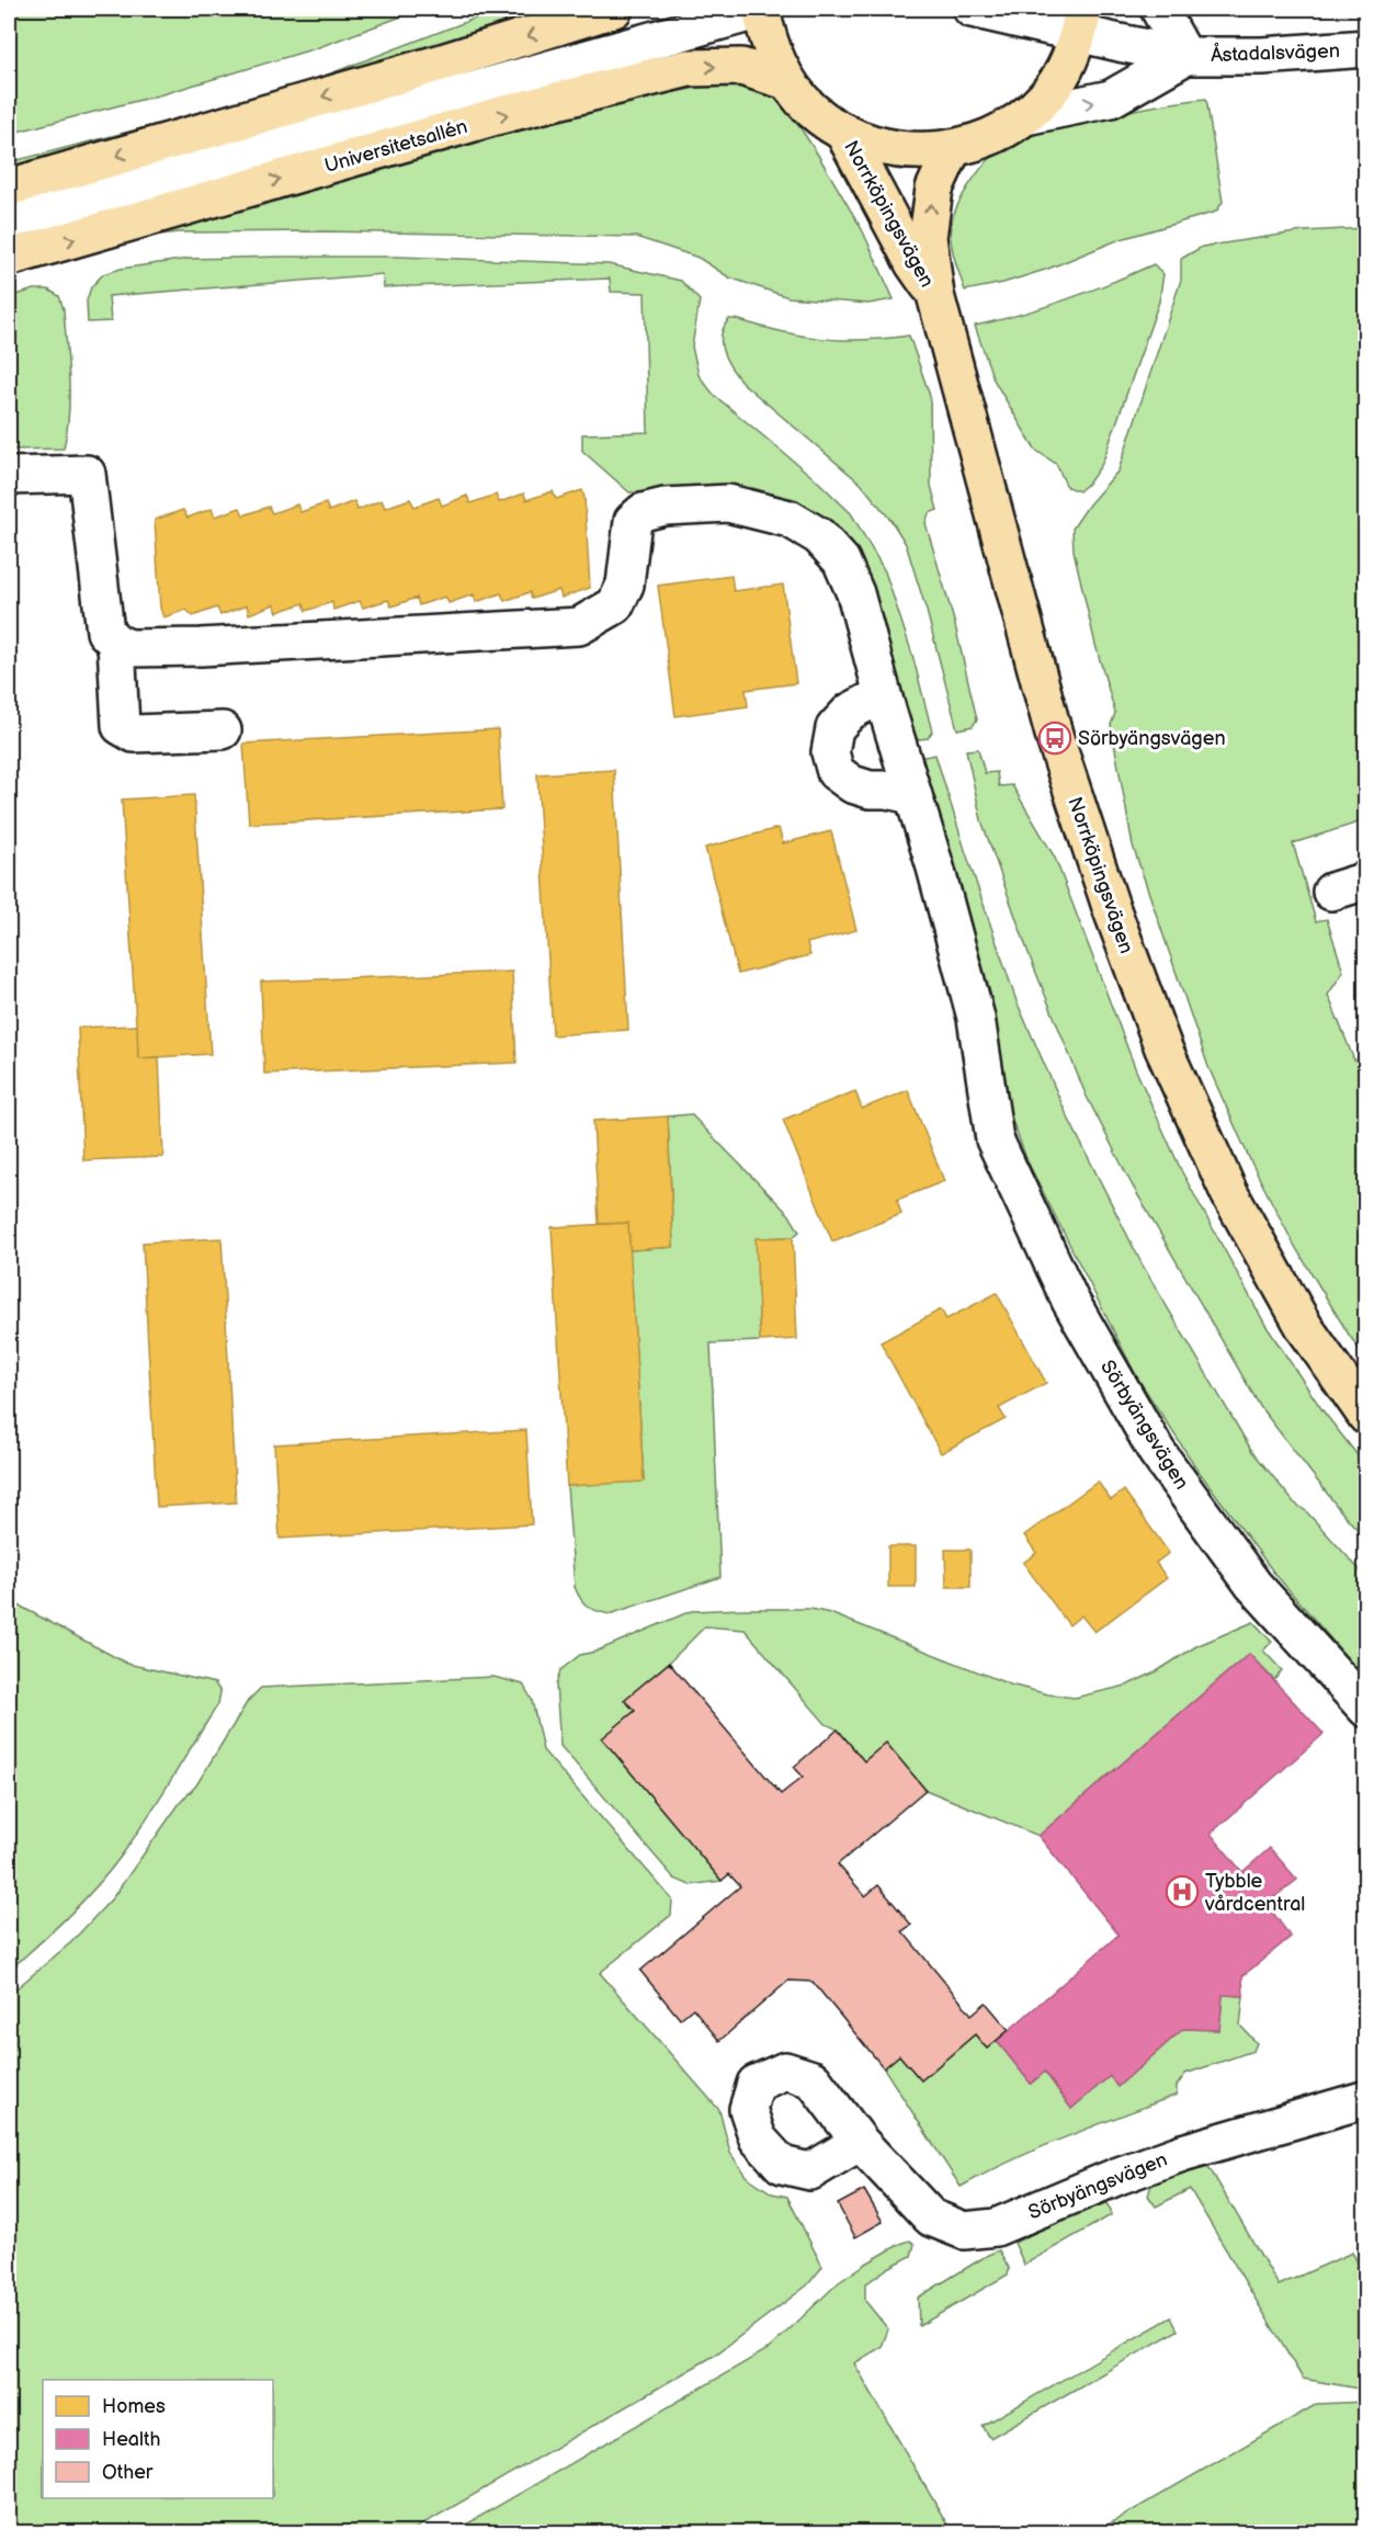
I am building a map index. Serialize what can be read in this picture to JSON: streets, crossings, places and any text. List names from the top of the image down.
{
  "streets": {
    "main road": ["Universitetsallén", "Norrköpingsvägen"],
    "street": ["Åstadalsvägen", "Sörbyängsvägen"]
  },
  "one_way": ["Åstadalsvägen"],
  "places": {
    "bus stop": ["Sörbyängsvägen"],
    "hospital": ["Tybble vårdcentral"]
  },
  "legend": ["Homes", "Health", "Other"]
}
